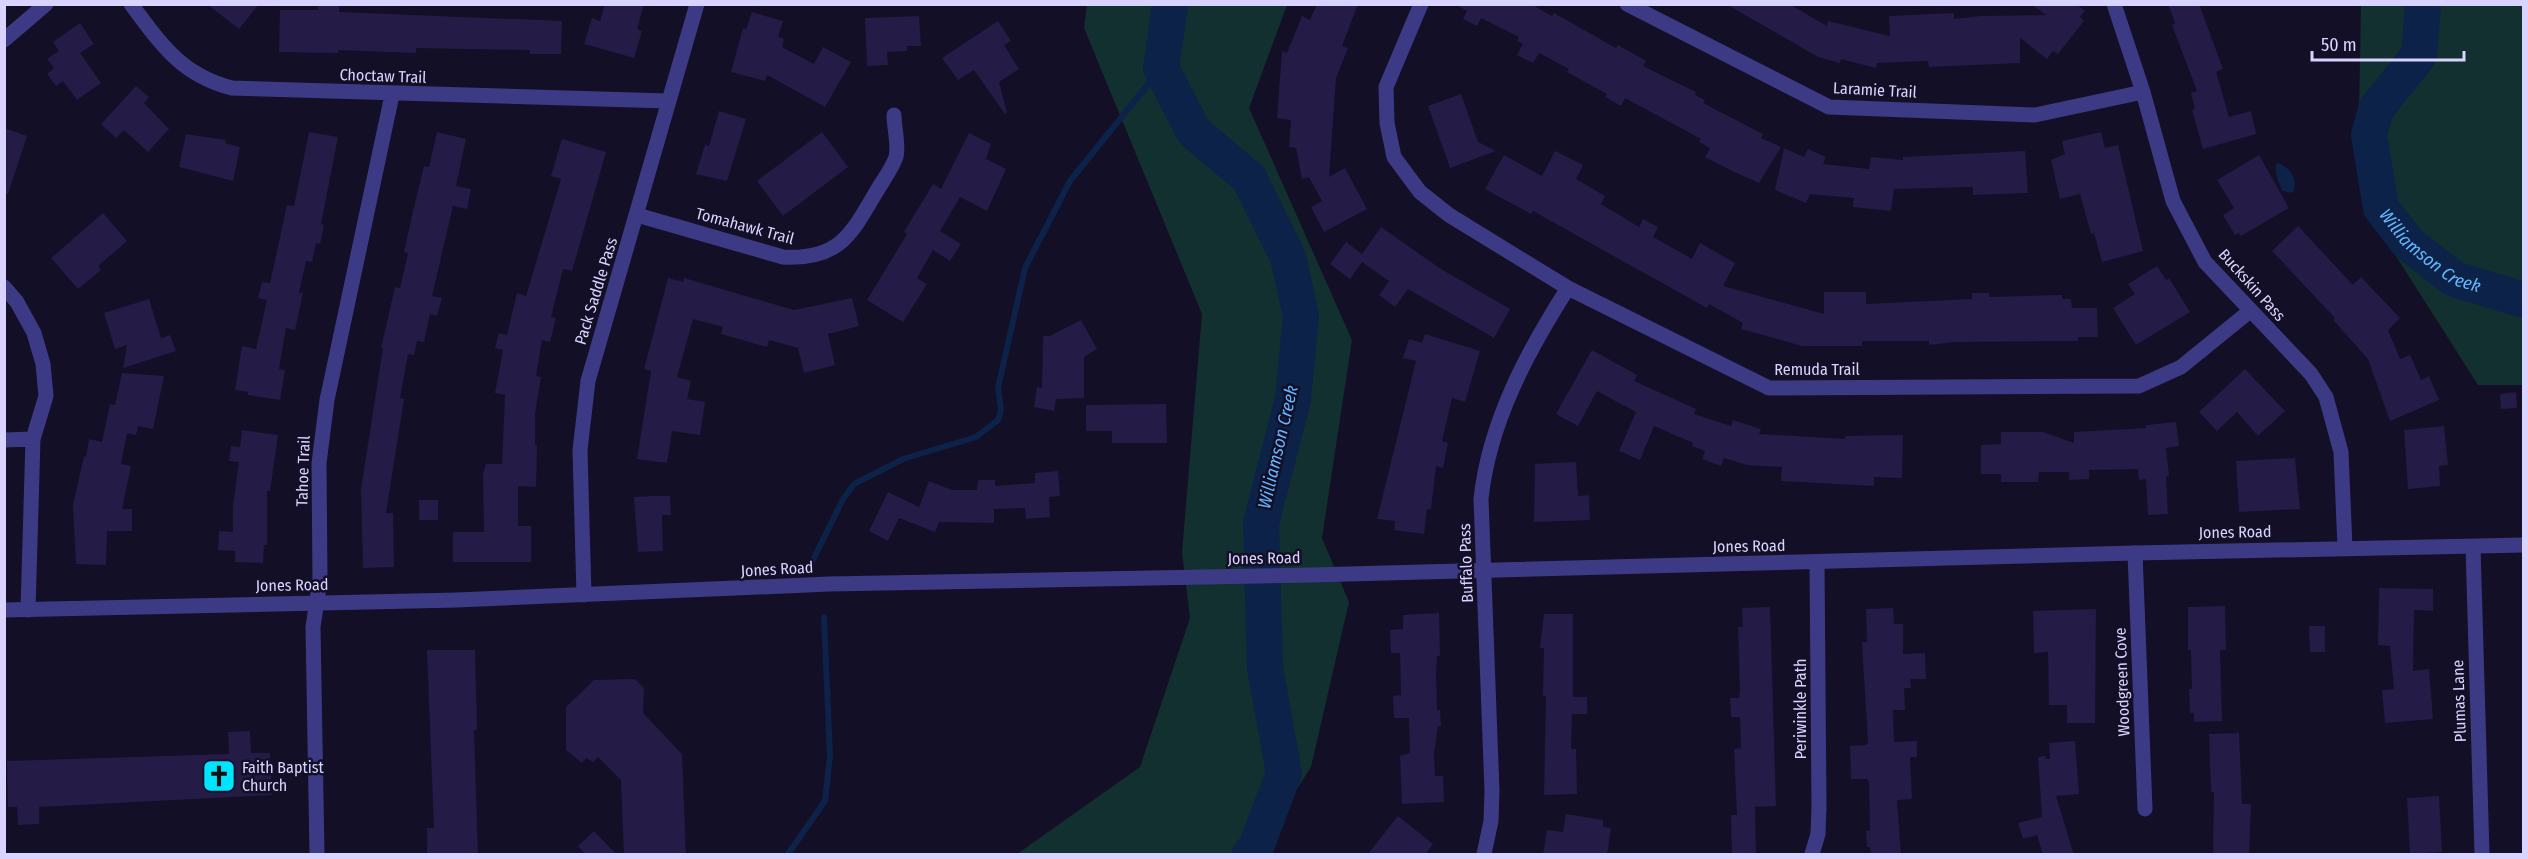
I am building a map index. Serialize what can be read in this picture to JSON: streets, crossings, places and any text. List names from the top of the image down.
{
  "streets": {
    "street": [
      "Choctaw Trail",
      "Laramie Trail",
      "Tomahawk Trail",
      "Buckskin Pass",
      "Pack Saddle Pass",
      "Remuda Trail",
      "Tahoe Trail",
      "Jones Road",
      "Buffalo Pass",
      "Woodgreen Cove",
      "Plumas Lane",
      "Periwinkle Path"
    ]
  },
  "crossings": [
    ["Choctaw Trail", "Pack Saddle Pass"],
    ["Choctaw Trail", "Tahoe Trail"],
    ["Laramie Trail", "Buckskin Pass"],
    ["Tomahawk Trail", "Pack Saddle Pass"],
    ["Buckskin Pass", "Remuda Trail"],
    ["Buckskin Pass", "Jones Road"],
    ["Pack Saddle Pass", "Jones Road"],
    ["Remuda Trail", "Buffalo Pass"],
    ["Tahoe Trail", "Jones Road"],
    ["Jones Road", "Buffalo Pass"],
    ["Jones Road", "Woodgreen Cove"],
    ["Jones Road", "Plumas Lane"],
    ["Jones Road", "Periwinkle Path"]
  ],
  "water": ["Williamson Creek"],
  "places": {
    "church": ["Faith Baptist Church"]
  },
  "scale_bar": "50 m"
}
